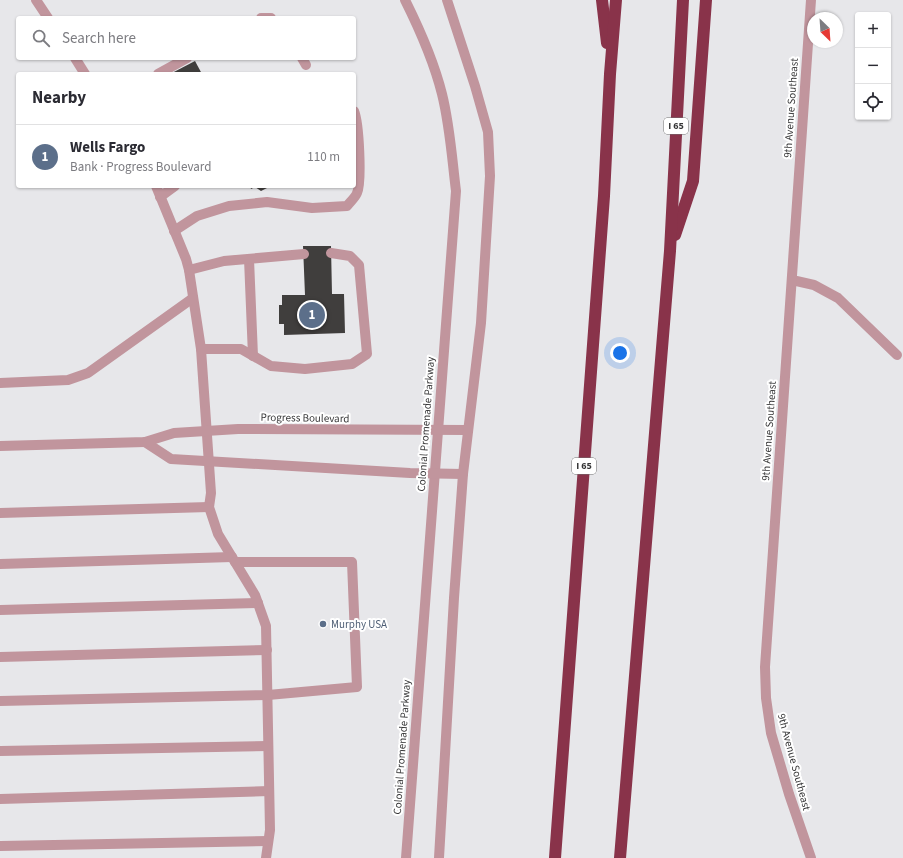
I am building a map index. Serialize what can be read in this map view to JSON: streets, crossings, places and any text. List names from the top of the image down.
{
  "streets": {
    "highway": ["I 65"],
    "street": ["9th Avenue Southeast", "Progress Boulevard", "Colonial Promenade Parkway"]
  },
  "crossings": [
    ["Progress Boulevard", "Colonial Promenade Parkway"]
  ],
  "places": ["Murphy USA"],
  "north": "bottom right",
  "page": {
    "map_buttons": ["+", "−"],
    "search": "Search here",
    "heading": "Nearby",
    "list": [
      {
        "mark": "1",
        "name": "Wells Fargo",
        "note": "Bank · Progress Boulevard",
        "value": "110 m"
      }
    ],
    "pins": "1"
  }
}
